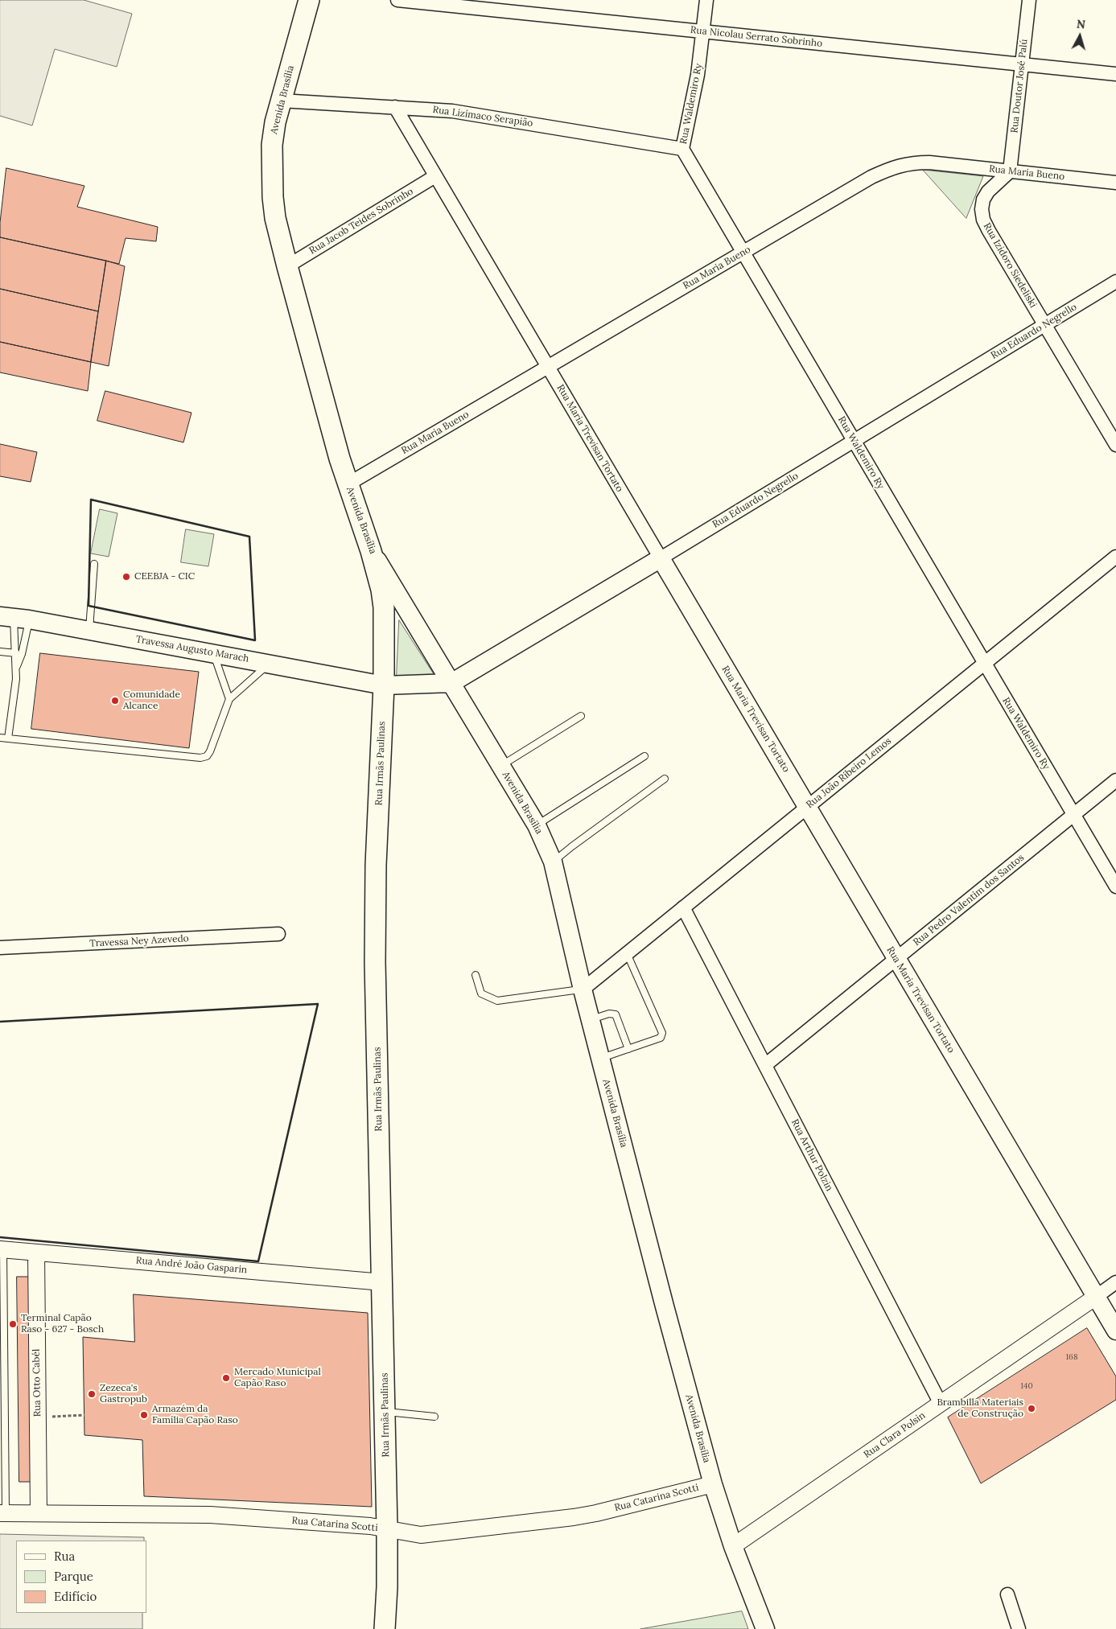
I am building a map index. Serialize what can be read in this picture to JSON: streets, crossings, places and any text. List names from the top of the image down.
{
  "streets": {
    "main road": [
      "Avenida Brasília",
      "Rua Eduardo Negrello",
      "Rua Maria Trevisan Tortato",
      "Travessa Augusto Marach",
      "Rua Irmãs Paulinas"
    ],
    "street": [
      "Rua Nicolau Serrato Sobrinho",
      "Rua Doutor José Palú",
      "Rua Waldemiro Ry",
      "Rua Lizímaco Serapião",
      "Rua Maria Bueno",
      "Rua Jacob Teides Sobrinho",
      "Rua Izidoro Siedeliski",
      "Rua João Ribeiro Lemos",
      "Rua Pedro Valentim dos Santos",
      "Travessa Ney Azevedo",
      "Rua Arthur Polzin",
      "Rua André João Gasparin",
      "Rua Otto Cabél",
      "Rua Clara Polsin",
      "Rua Catarina Scotti"
    ]
  },
  "crossings": [
    ["Rua Nicolau Serrato Sobrinho", "Rua Doutor José Palú"],
    ["Rua Nicolau Serrato Sobrinho", "Rua Waldemiro Ry"],
    ["Rua Doutor José Palú", "Rua Maria Bueno"],
    ["Rua Doutor José Palú", "Rua Izidoro Siedeliski"],
    ["Avenida Brasília", "Rua Lizímaco Serapião"],
    ["Avenida Brasília", "Rua Maria Bueno"],
    ["Avenida Brasília", "Rua Jacob Teides Sobrinho"],
    ["Avenida Brasília", "Rua Eduardo Negrello"],
    ["Avenida Brasília", "Rua Irmãs Paulinas"],
    ["Avenida Brasília", "Rua João Ribeiro Lemos"],
    ["Avenida Brasília", "Rua Clara Polsin"],
    ["Avenida Brasília", "Rua Catarina Scotti"],
    ["Rua Waldemiro Ry", "Rua Lizímaco Serapião"],
    ["Rua Waldemiro Ry", "Rua Maria Bueno"],
    ["Rua Waldemiro Ry", "Rua Eduardo Negrello"],
    ["Rua Waldemiro Ry", "Rua João Ribeiro Lemos"],
    ["Rua Waldemiro Ry", "Rua Pedro Valentim dos Santos"],
    ["Rua Lizímaco Serapião", "Rua Maria Trevisan Tortato"],
    ["Rua Maria Bueno", "Rua Izidoro Siedeliski"],
    ["Rua Maria Bueno", "Rua Maria Trevisan Tortato"],
    ["Rua Jacob Teides Sobrinho", "Rua Maria Trevisan Tortato"],
    ["Rua Izidoro Siedeliski", "Rua Eduardo Negrello"],
    ["Rua Eduardo Negrello", "Rua Maria Trevisan Tortato"],
    ["Rua Eduardo Negrello", "Travessa Augusto Marach"],
    ["Rua Eduardo Negrello", "Rua Irmãs Paulinas"],
    ["Rua Maria Trevisan Tortato", "Rua João Ribeiro Lemos"],
    ["Rua Maria Trevisan Tortato", "Rua Pedro Valentim dos Santos"],
    ["Rua Maria Trevisan Tortato", "Rua Clara Polsin"],
    ["Travessa Augusto Marach", "Rua Irmãs Paulinas"],
    ["Rua Irmãs Paulinas", "Rua André João Gasparin"],
    ["Rua Irmãs Paulinas", "Rua Catarina Scotti"],
    ["Rua João Ribeiro Lemos", "Rua Arthur Polzin"],
    ["Rua Pedro Valentim dos Santos", "Rua Arthur Polzin"],
    ["Rua Arthur Polzin", "Rua Clara Polsin"],
    ["Rua André João Gasparin", "Rua Otto Cabél"],
    ["Rua Otto Cabél", "Rua Catarina Scotti"]
  ],
  "places": [
    "CEEBJA - CIC",
    "Comunidade Alcance",
    "Terminal Capão Raso - 627 - Bosch",
    "Mercado Municipal Capão Raso",
    "Zezeca's Gastropub",
    "Brambilla Materiais de Construção",
    "Armazém da Família Capão Raso"
  ],
  "house_numbers": ["168", "140"],
  "legend": ["Rua", "Parque", "Edifício"],
  "north": "top"
}
